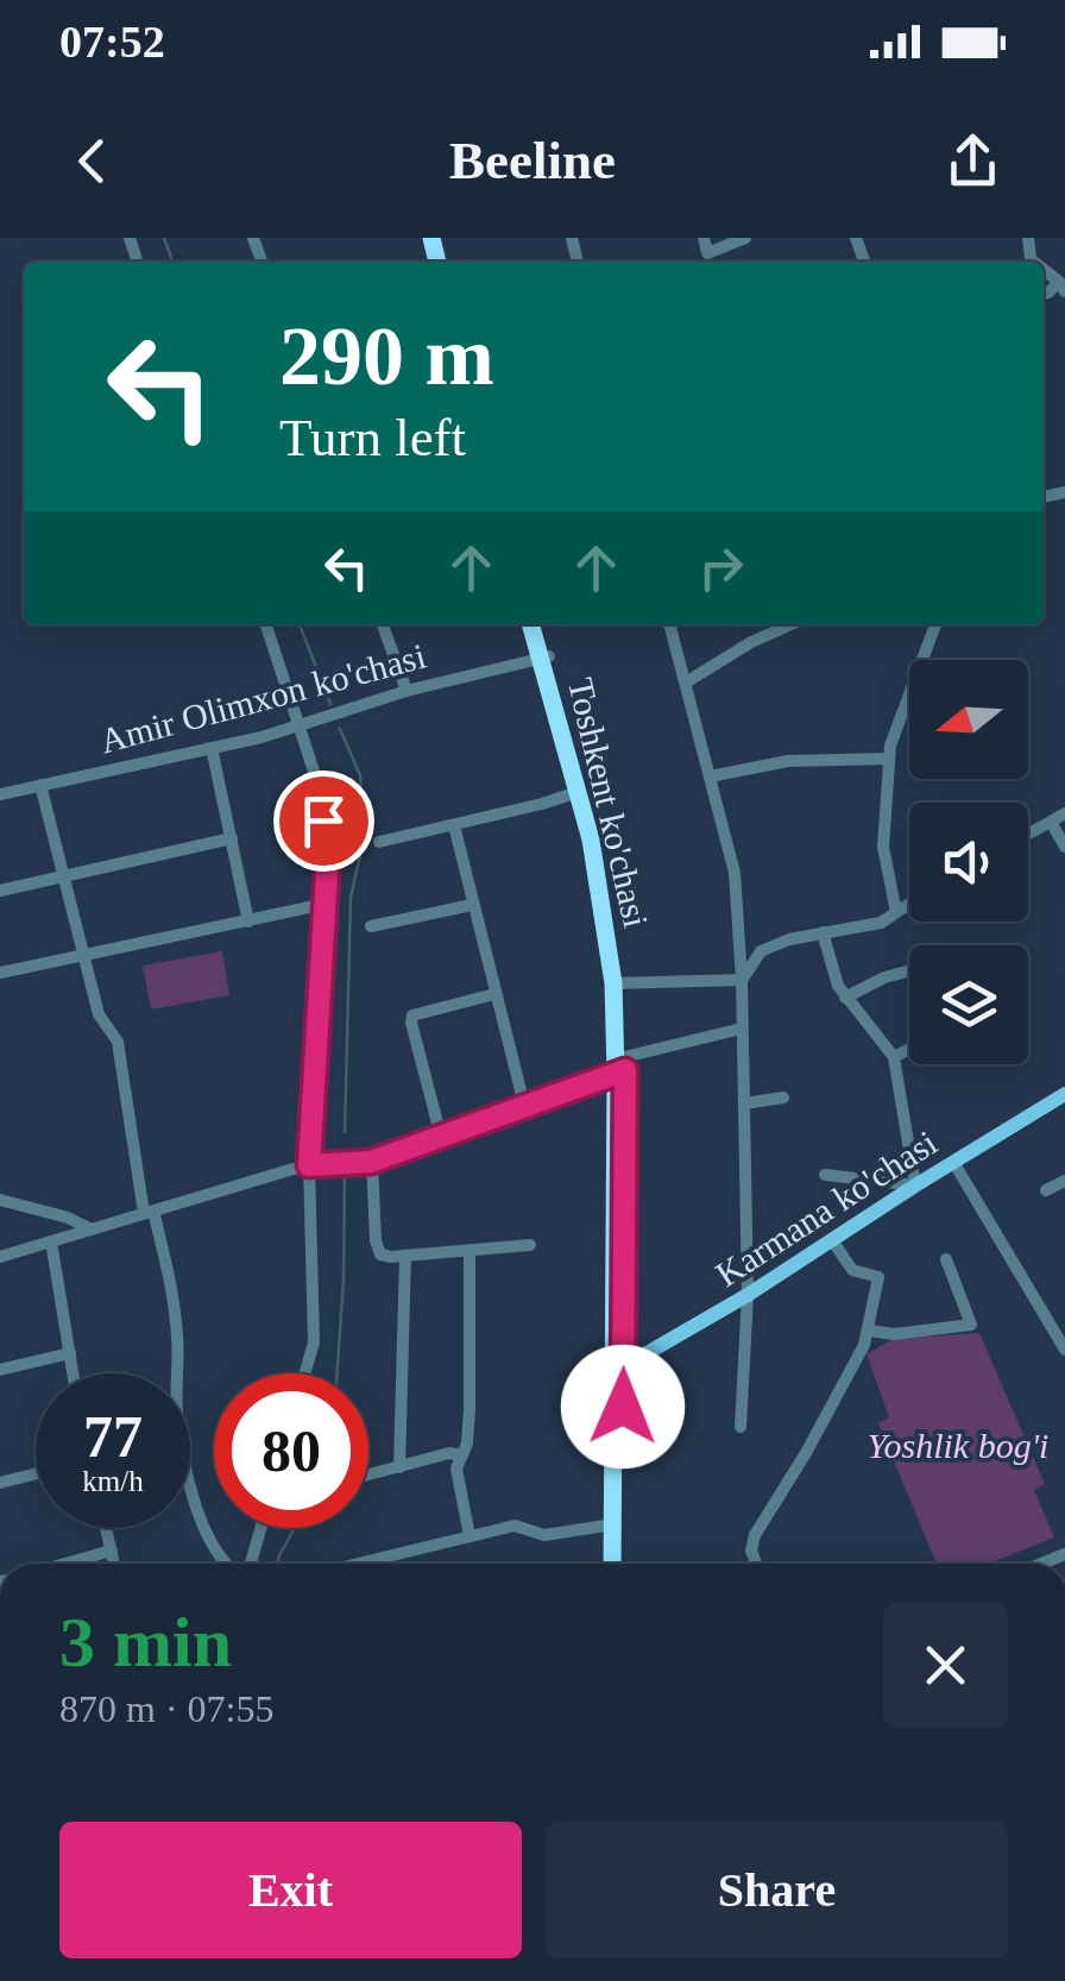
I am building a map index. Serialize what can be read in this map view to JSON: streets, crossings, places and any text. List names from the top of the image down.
{
  "streets": {
    "highway": ["Toshkent ko'chasi"],
    "main road": ["Karmana ko'chasi"],
    "street": ["Amir Olimxon ko'chasi"]
  },
  "crossings": [
    ["Amir Olimxon ko'chasi", "Toshkent ko'chasi"],
    ["Toshkent ko'chasi", "Karmana ko'chasi"]
  ],
  "parks": ["Yoshlik bog'i"],
  "north": "left",
  "page": {
    "status": "07:52",
    "header": "Beeline",
    "turn": ["290 m", "Turn left"],
    "speed": "77 km/h",
    "limit": "80",
    "heading": ["3 min", "870 m · 07:55"],
    "buttons": ["Exit", "Share"]
  }
}
